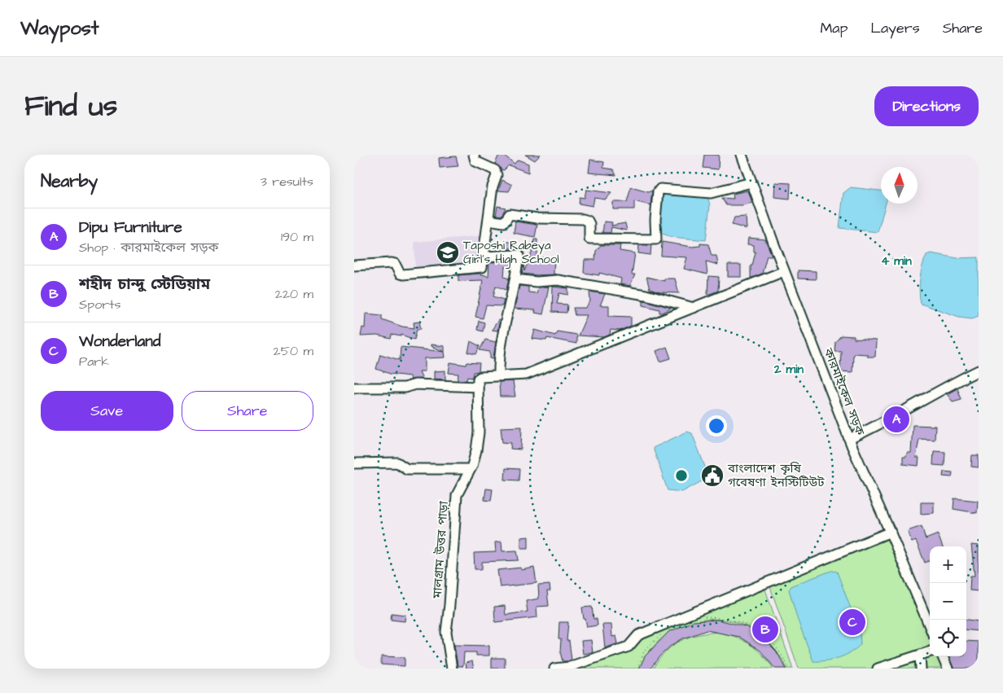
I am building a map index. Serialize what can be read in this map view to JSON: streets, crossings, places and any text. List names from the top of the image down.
{
  "streets": {
    "street": ["কারমাইকেল সড়ক", "মালগ্রাম উত্তর পাড়া"]
  },
  "places": {
    "school or university": ["Taposhi Rabeya Girl's High School"],
    "public building": ["বাংলাদেশ কৃষি গবেষণা ইনস্টিটিউট"]
  },
  "north": "top",
  "page": {
    "header": "Waypost",
    "nav": ["Map", "Layers", "Share"],
    "title": "Find us",
    "buttons": [
      "Directions",
      ["Save", "Share"]
    ],
    "heading": ["Nearby", "3 results"],
    "list": [
      {
        "mark": "A",
        "name": "Dipu Furniture",
        "note": "Shop · কারমাইকেল সড়ক",
        "value": "190 m"
      },
      {
        "mark": "B",
        "name": "শহীদ চান্দু স্টেডিয়াম",
        "note": "Sports",
        "value": "220 m"
      },
      {
        "mark": "C",
        "name": "Wonderland",
        "note": "Park",
        "value": "250 m"
      }
    ],
    "pins": ["A", "C", "B"],
    "map_buttons": ["+", "−"]
  },
  "rings": ["4 min", "2 min"]
}
